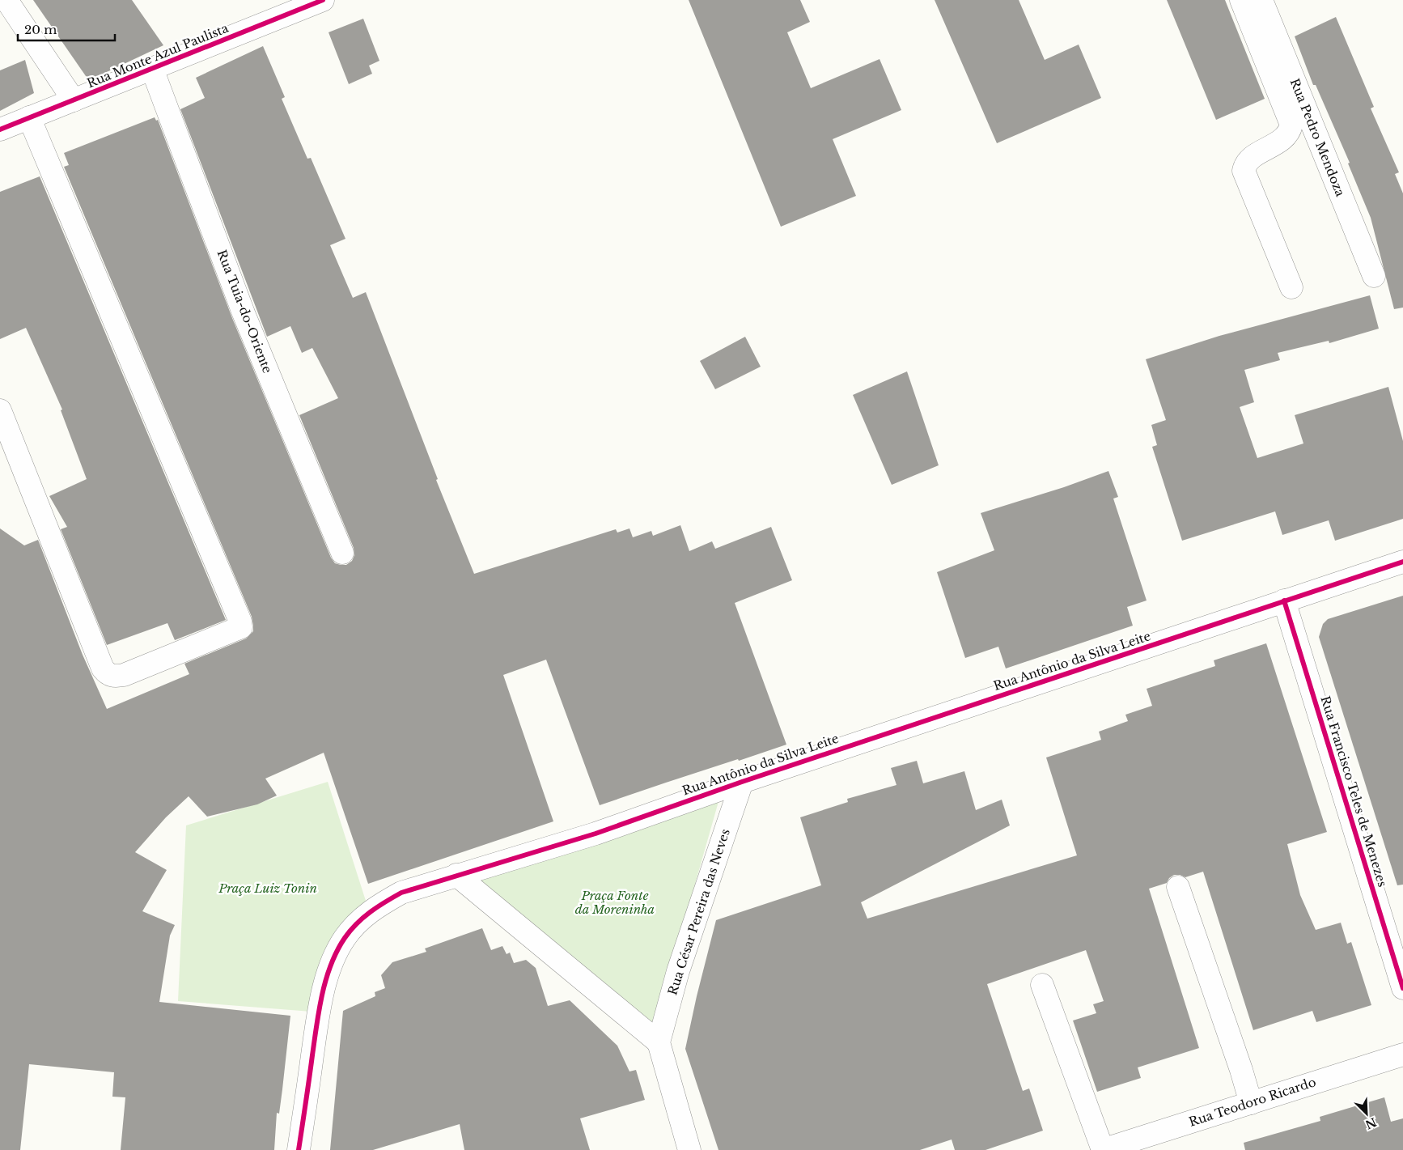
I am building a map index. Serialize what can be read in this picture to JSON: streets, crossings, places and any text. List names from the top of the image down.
{
  "streets": {
    "street": [
      "Rua Monte Azul Paulista",
      "Rua Pedro Mendoza",
      "Rua Tuia-do-Oriente",
      "Rua Antônio da Silva Leite",
      "Rua Francisco Teles de Menezes",
      "Rua César Pereira das Neves",
      "Rua Teodoro Ricardo"
    ]
  },
  "crossings": [
    ["Rua Monte Azul Paulista", "Rua Tuia-do-Oriente"],
    ["Rua Antônio da Silva Leite", "Rua Francisco Teles de Menezes"],
    ["Rua Antônio da Silva Leite", "Rua César Pereira das Neves"]
  ],
  "parks": ["Praça Luiz Tonin", "Praça Fonte da Moreninha"],
  "scale_bar": "20 m",
  "north": "bottom right"
}
